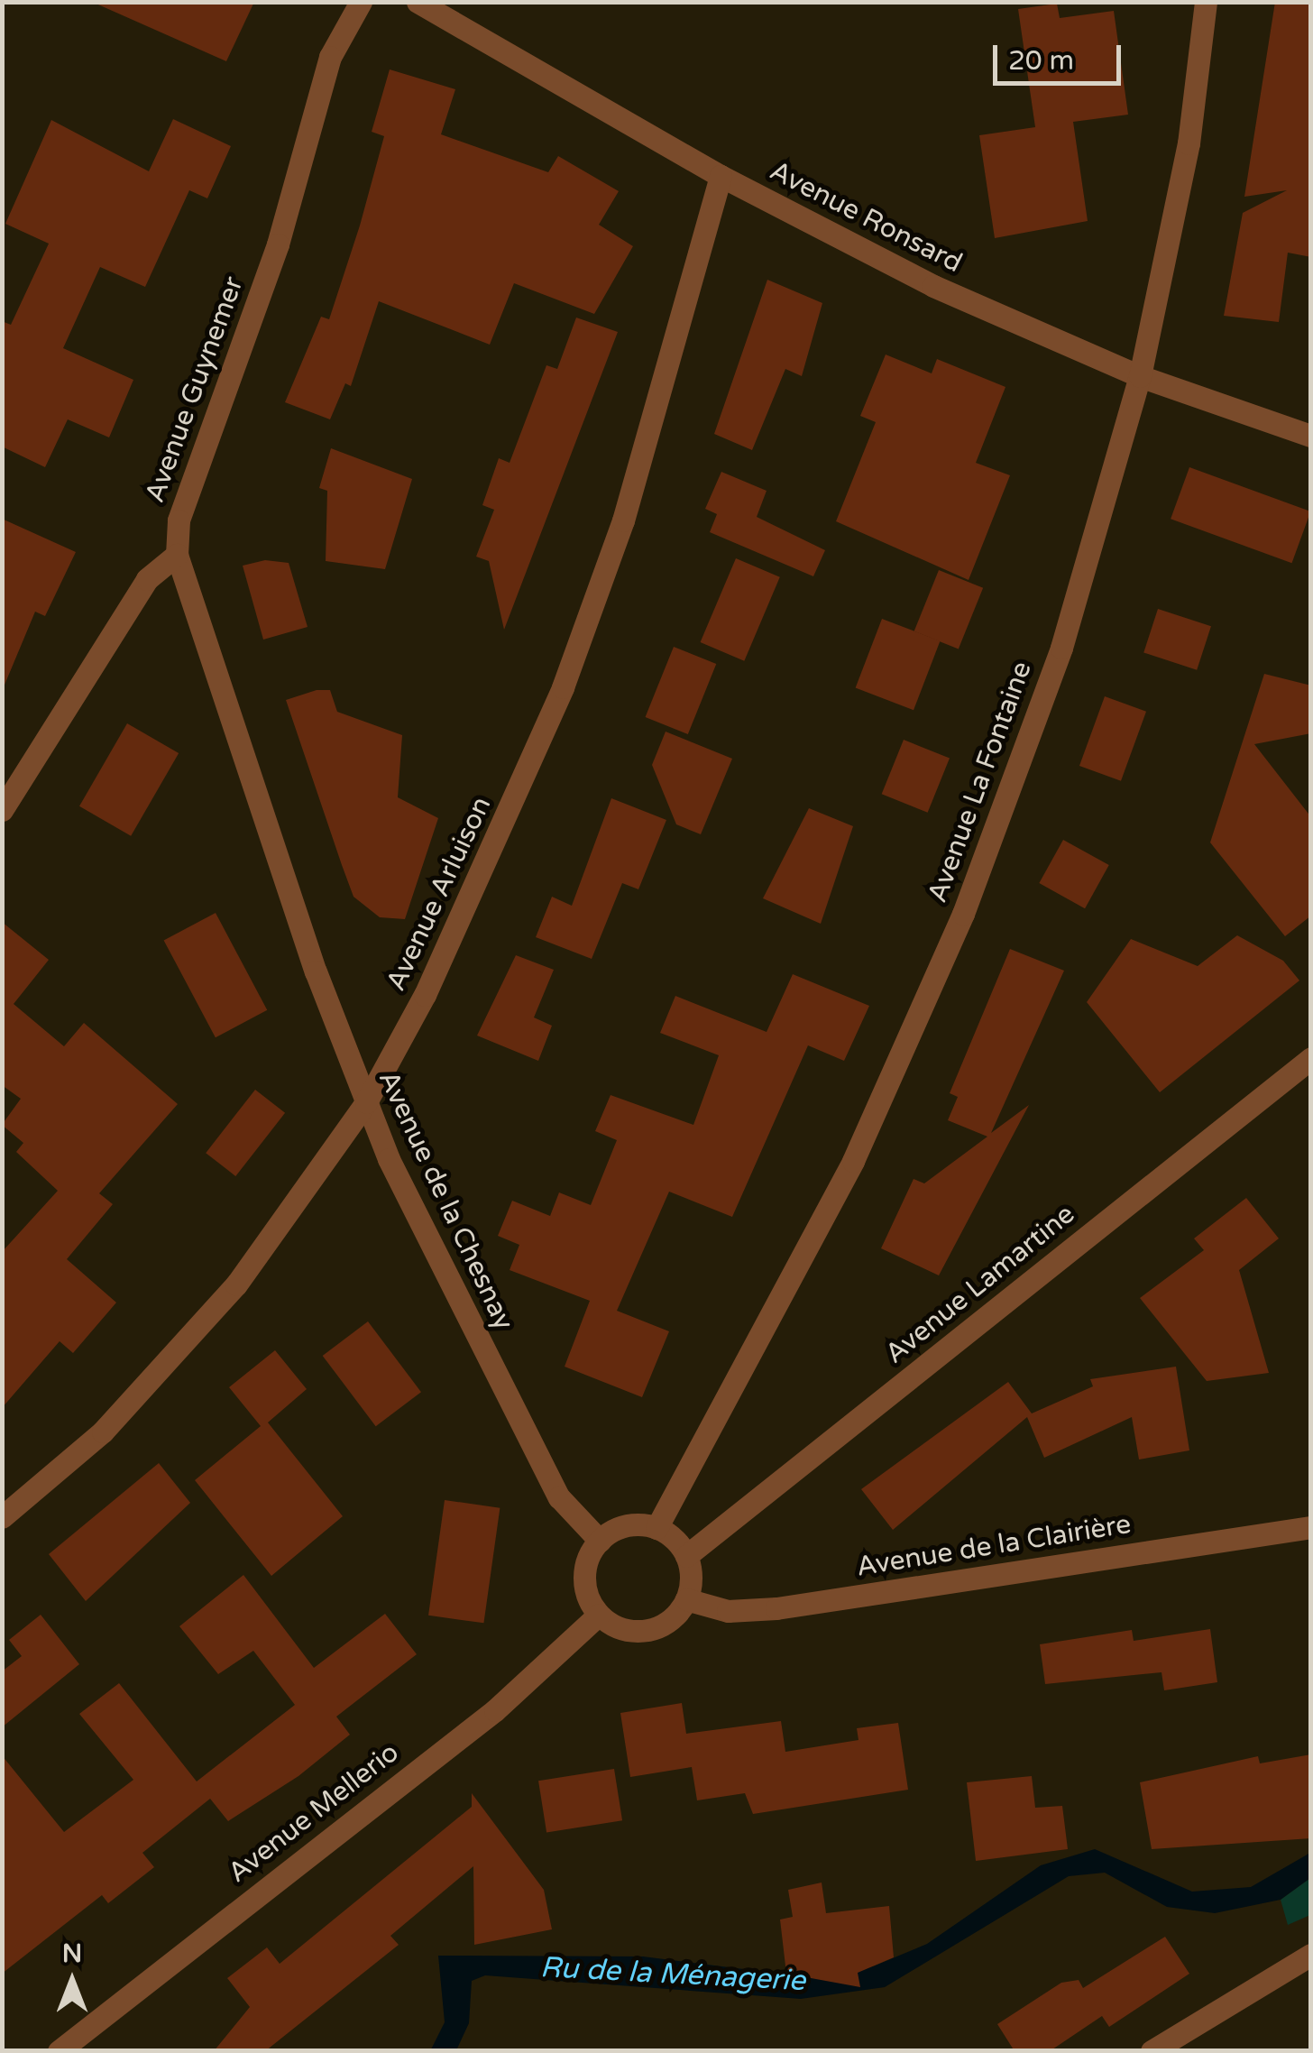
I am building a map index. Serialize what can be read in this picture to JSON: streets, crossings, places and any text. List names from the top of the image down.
{
  "streets": {
    "street": [
      "Avenue Ronsard",
      "Avenue Guynemer",
      "Avenue La Fontaine",
      "Avenue Arluison",
      "Avenue de la Chesnay",
      "Avenue Lamartine",
      "Avenue de la Clairière",
      "Avenue Mellerio"
    ]
  },
  "crossings": [
    ["Avenue Ronsard", "Avenue La Fontaine"],
    ["Avenue Ronsard", "Avenue Arluison"],
    ["Avenue Guynemer", "Avenue de la Chesnay"],
    ["Avenue La Fontaine", "Avenue de la Chesnay"],
    ["Avenue La Fontaine", "Avenue Lamartine"],
    ["Avenue La Fontaine", "Avenue de la Clairière"],
    ["Avenue La Fontaine", "Avenue Mellerio"],
    ["Avenue Arluison", "Avenue de la Chesnay"],
    ["Avenue de la Chesnay", "Avenue Lamartine"],
    ["Avenue de la Chesnay", "Avenue de la Clairière"],
    ["Avenue de la Chesnay", "Avenue Mellerio"],
    ["Avenue Lamartine", "Avenue de la Clairière"],
    ["Avenue Lamartine", "Avenue Mellerio"],
    ["Avenue de la Clairière", "Avenue Mellerio"]
  ],
  "water": ["Ru de la Ménagerie"],
  "scale_bar": "20 m",
  "north": "top"
}
